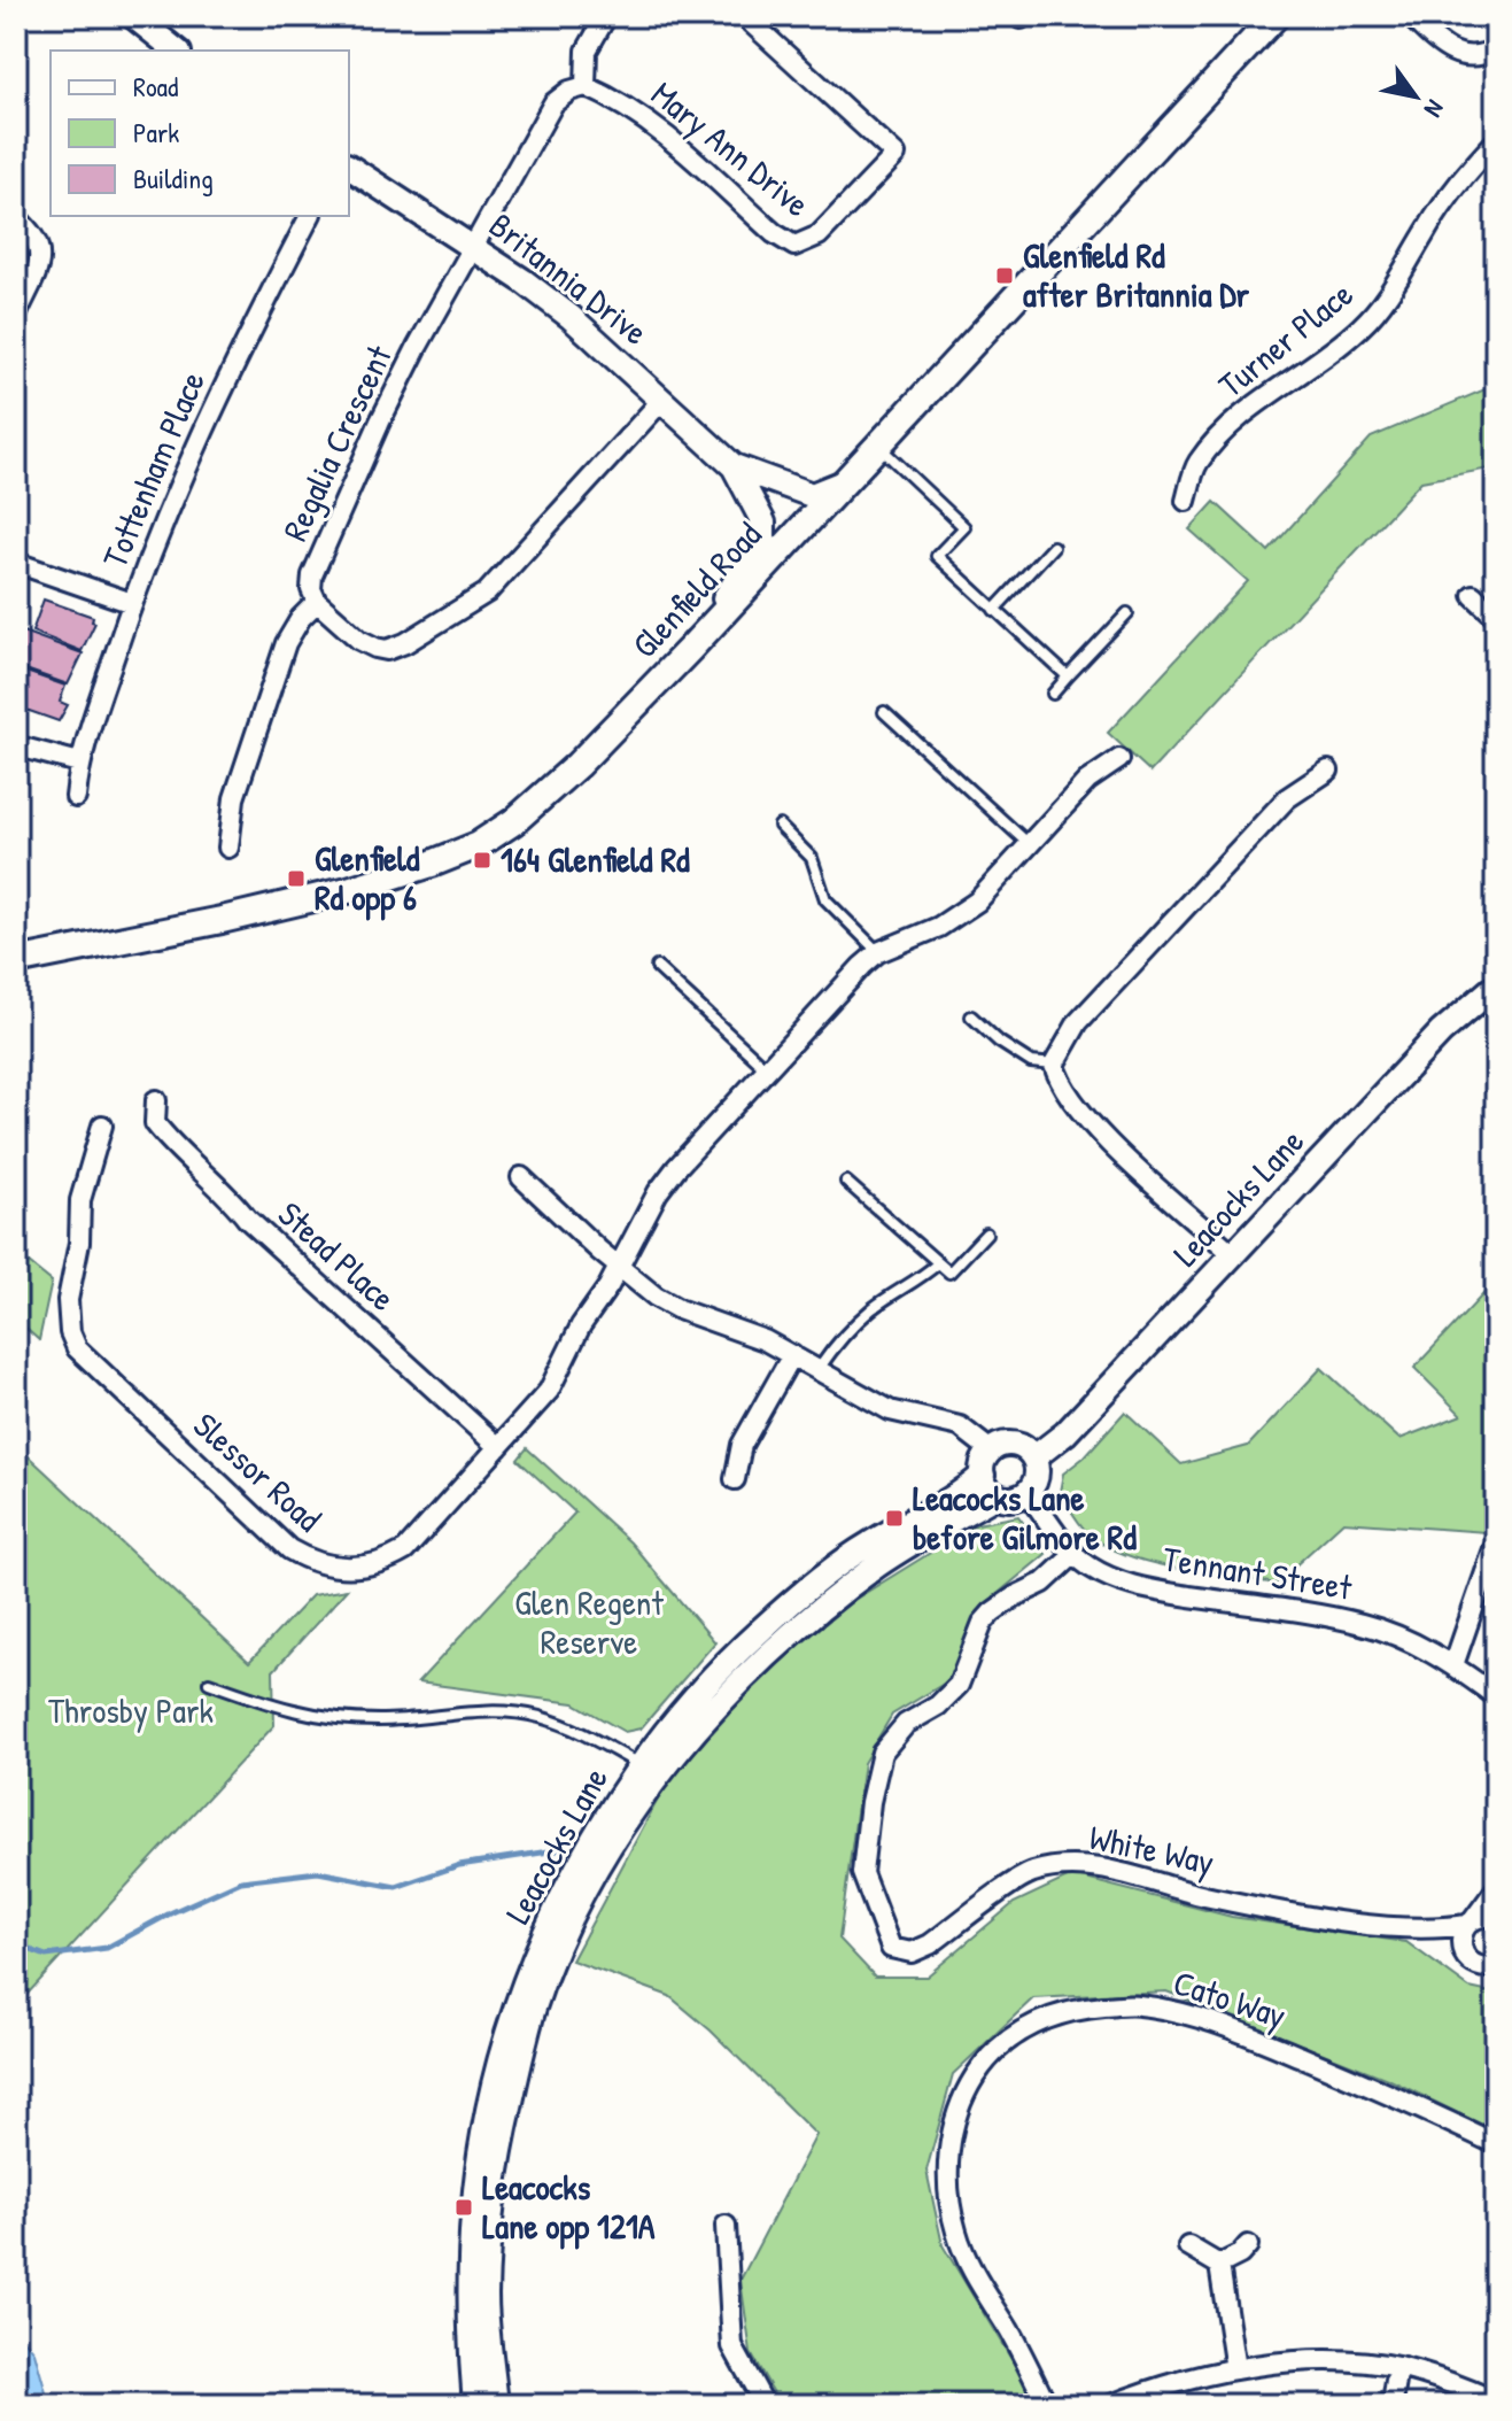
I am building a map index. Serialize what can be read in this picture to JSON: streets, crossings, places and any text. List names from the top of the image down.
{
  "streets": {
    "main road": ["Glenfield Road"],
    "street": [
      "Mary Ann Drive",
      "Britannia Drive",
      "Turner Place",
      "Regalia Crescent",
      "Tottenham Place",
      "Leacocks Lane",
      "Stead Place",
      "Slessor Road",
      "Tennant Street",
      "White Way",
      "Cato Way"
    ]
  },
  "crossings": [
    ["Britannia Drive", "Regalia Crescent"],
    ["Britannia Drive", "Glenfield Road"],
    ["Leacocks Lane", "Tennant Street"],
    ["Stead Place", "Slessor Road"],
    ["Tennant Street", "White Way"]
  ],
  "parks": ["Glen Regent Reserve", "Throsby Park"],
  "places": {
    "transit": [
      "Glenfield Rd after Britannia Dr",
      "164 Glenfield Rd",
      "Glenfield Rd opp 6",
      "Leacocks Lane before Gilmore Rd",
      "Leacocks Lane opp 121A"
    ]
  },
  "legend": ["Road", "Park", "Building"],
  "north": "bottom right"
}
